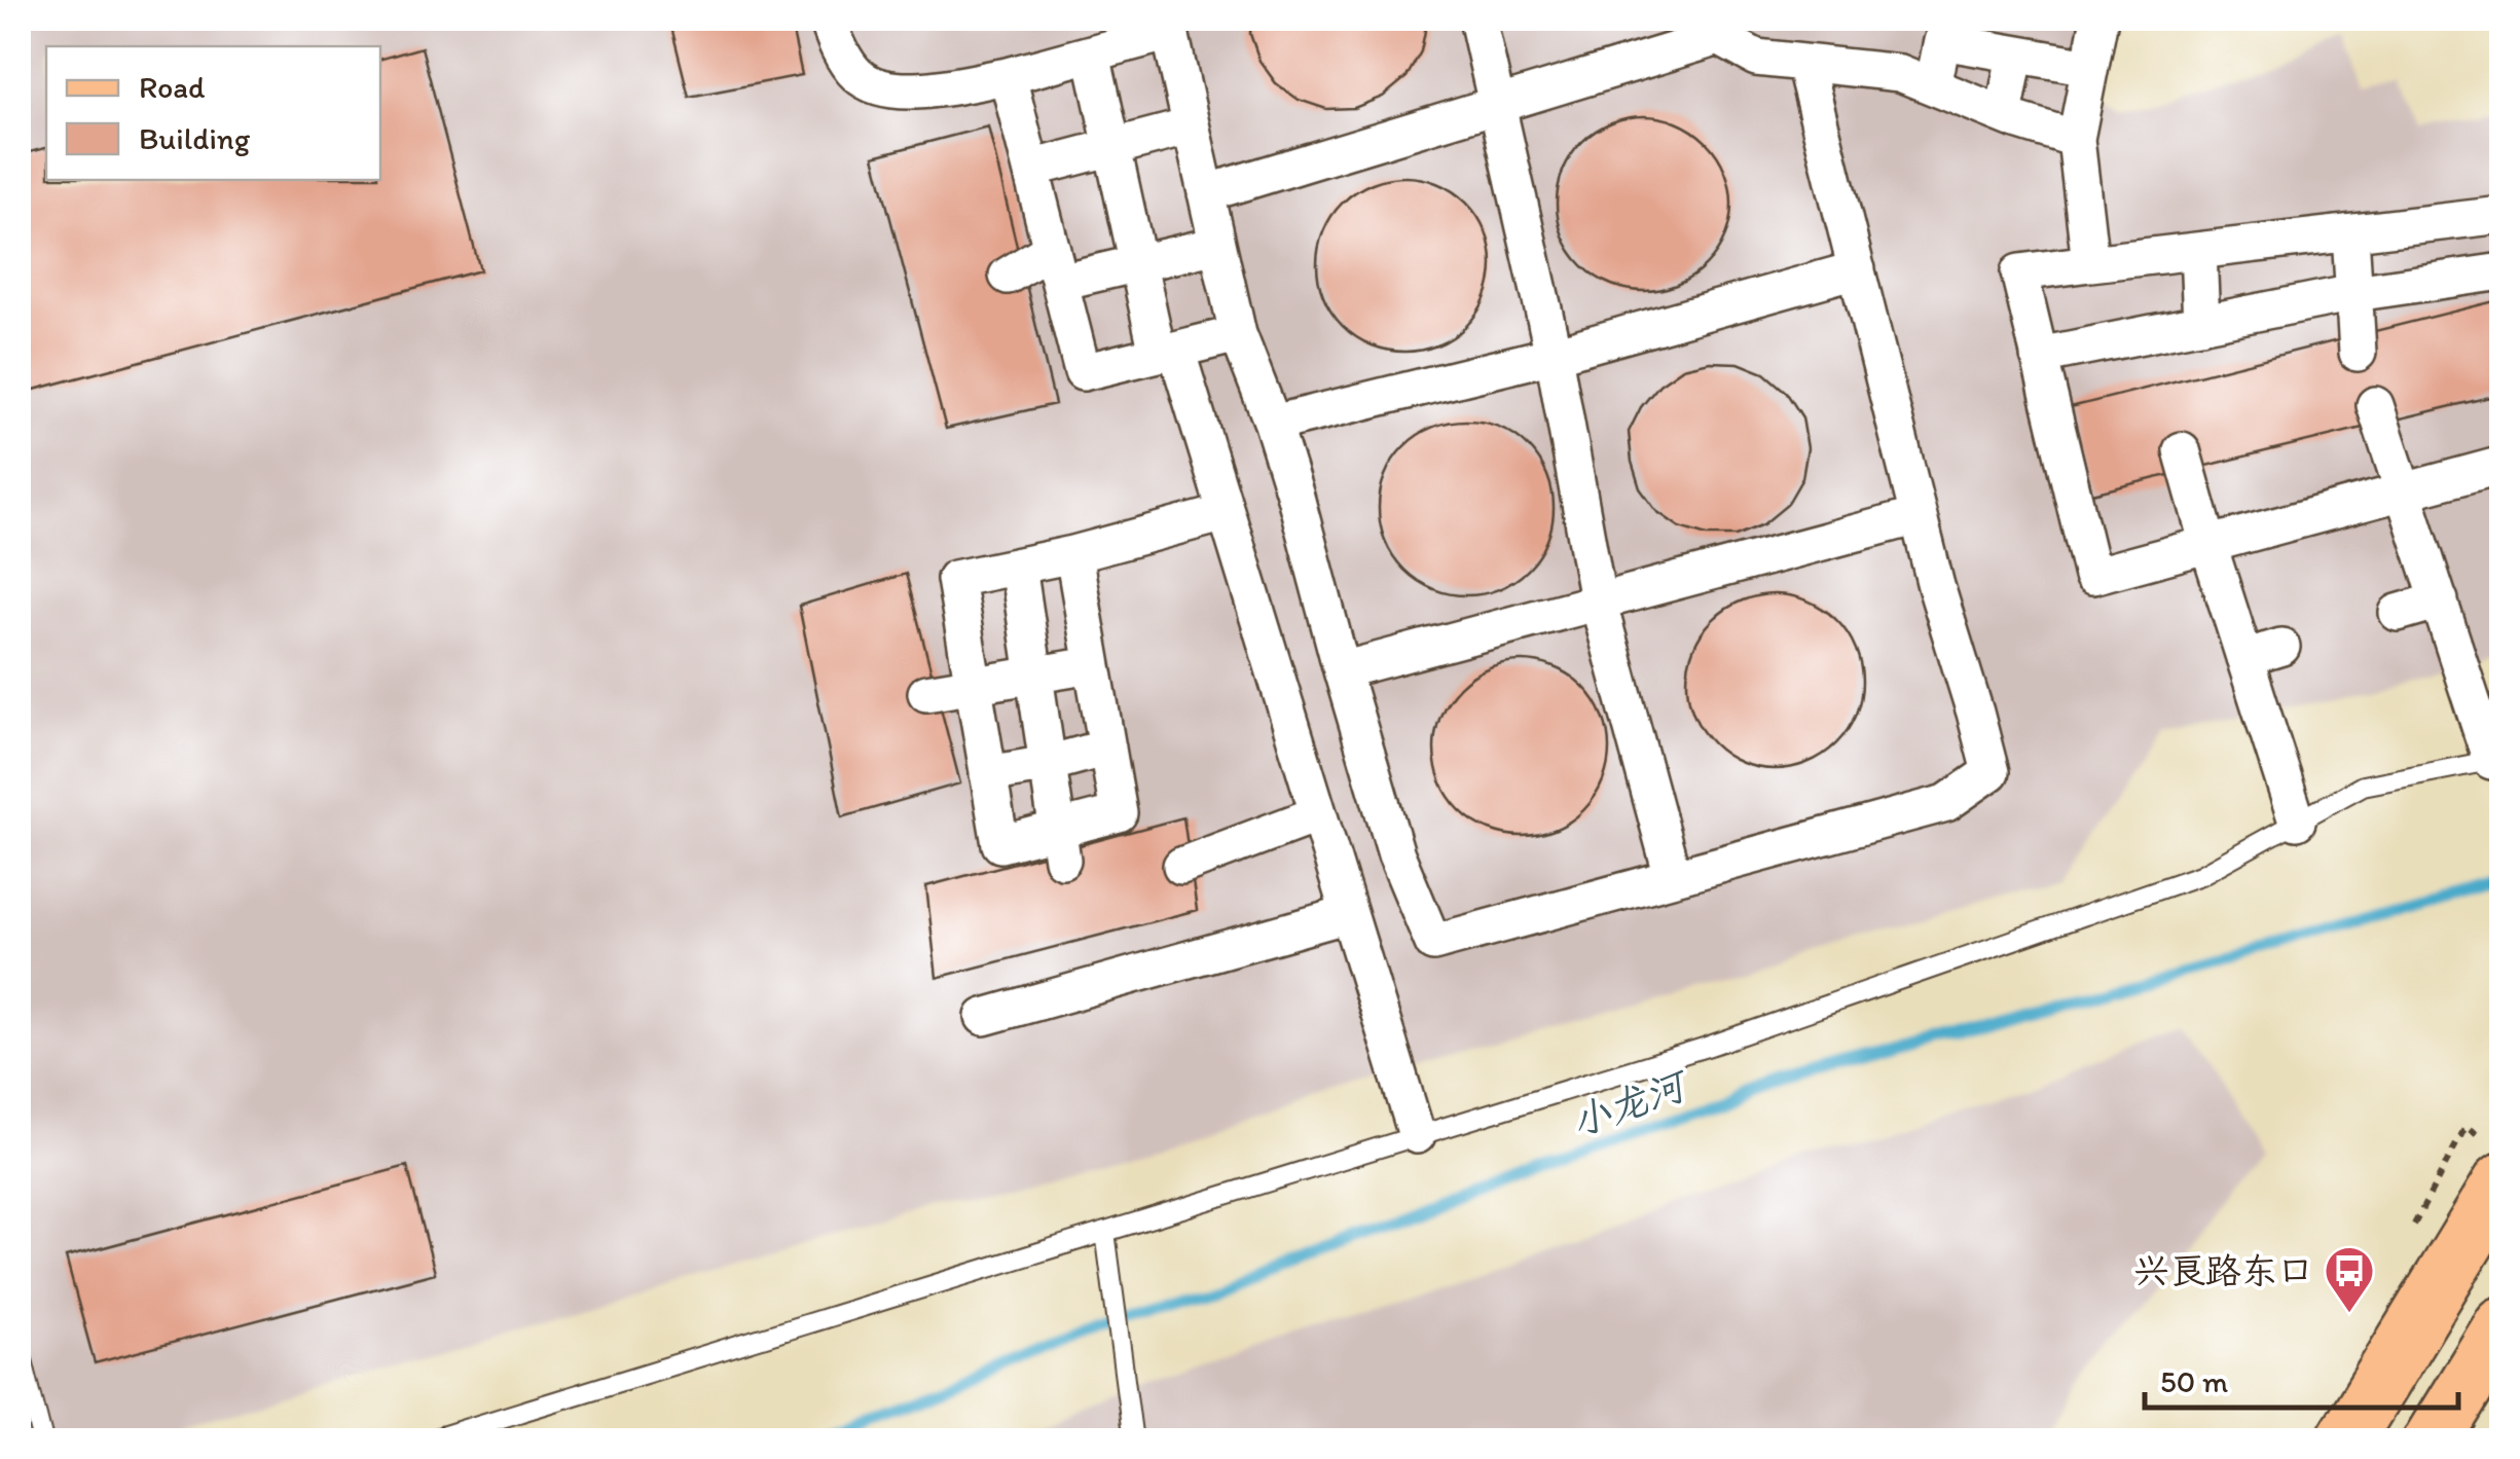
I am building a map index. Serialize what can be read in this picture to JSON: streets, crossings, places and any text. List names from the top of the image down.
{
  "water": ["小龙河"],
  "places": {
    "bus stop": ["兴良路东口"]
  },
  "legend": ["Road", "Building"],
  "scale_bar": "50 m"
}
